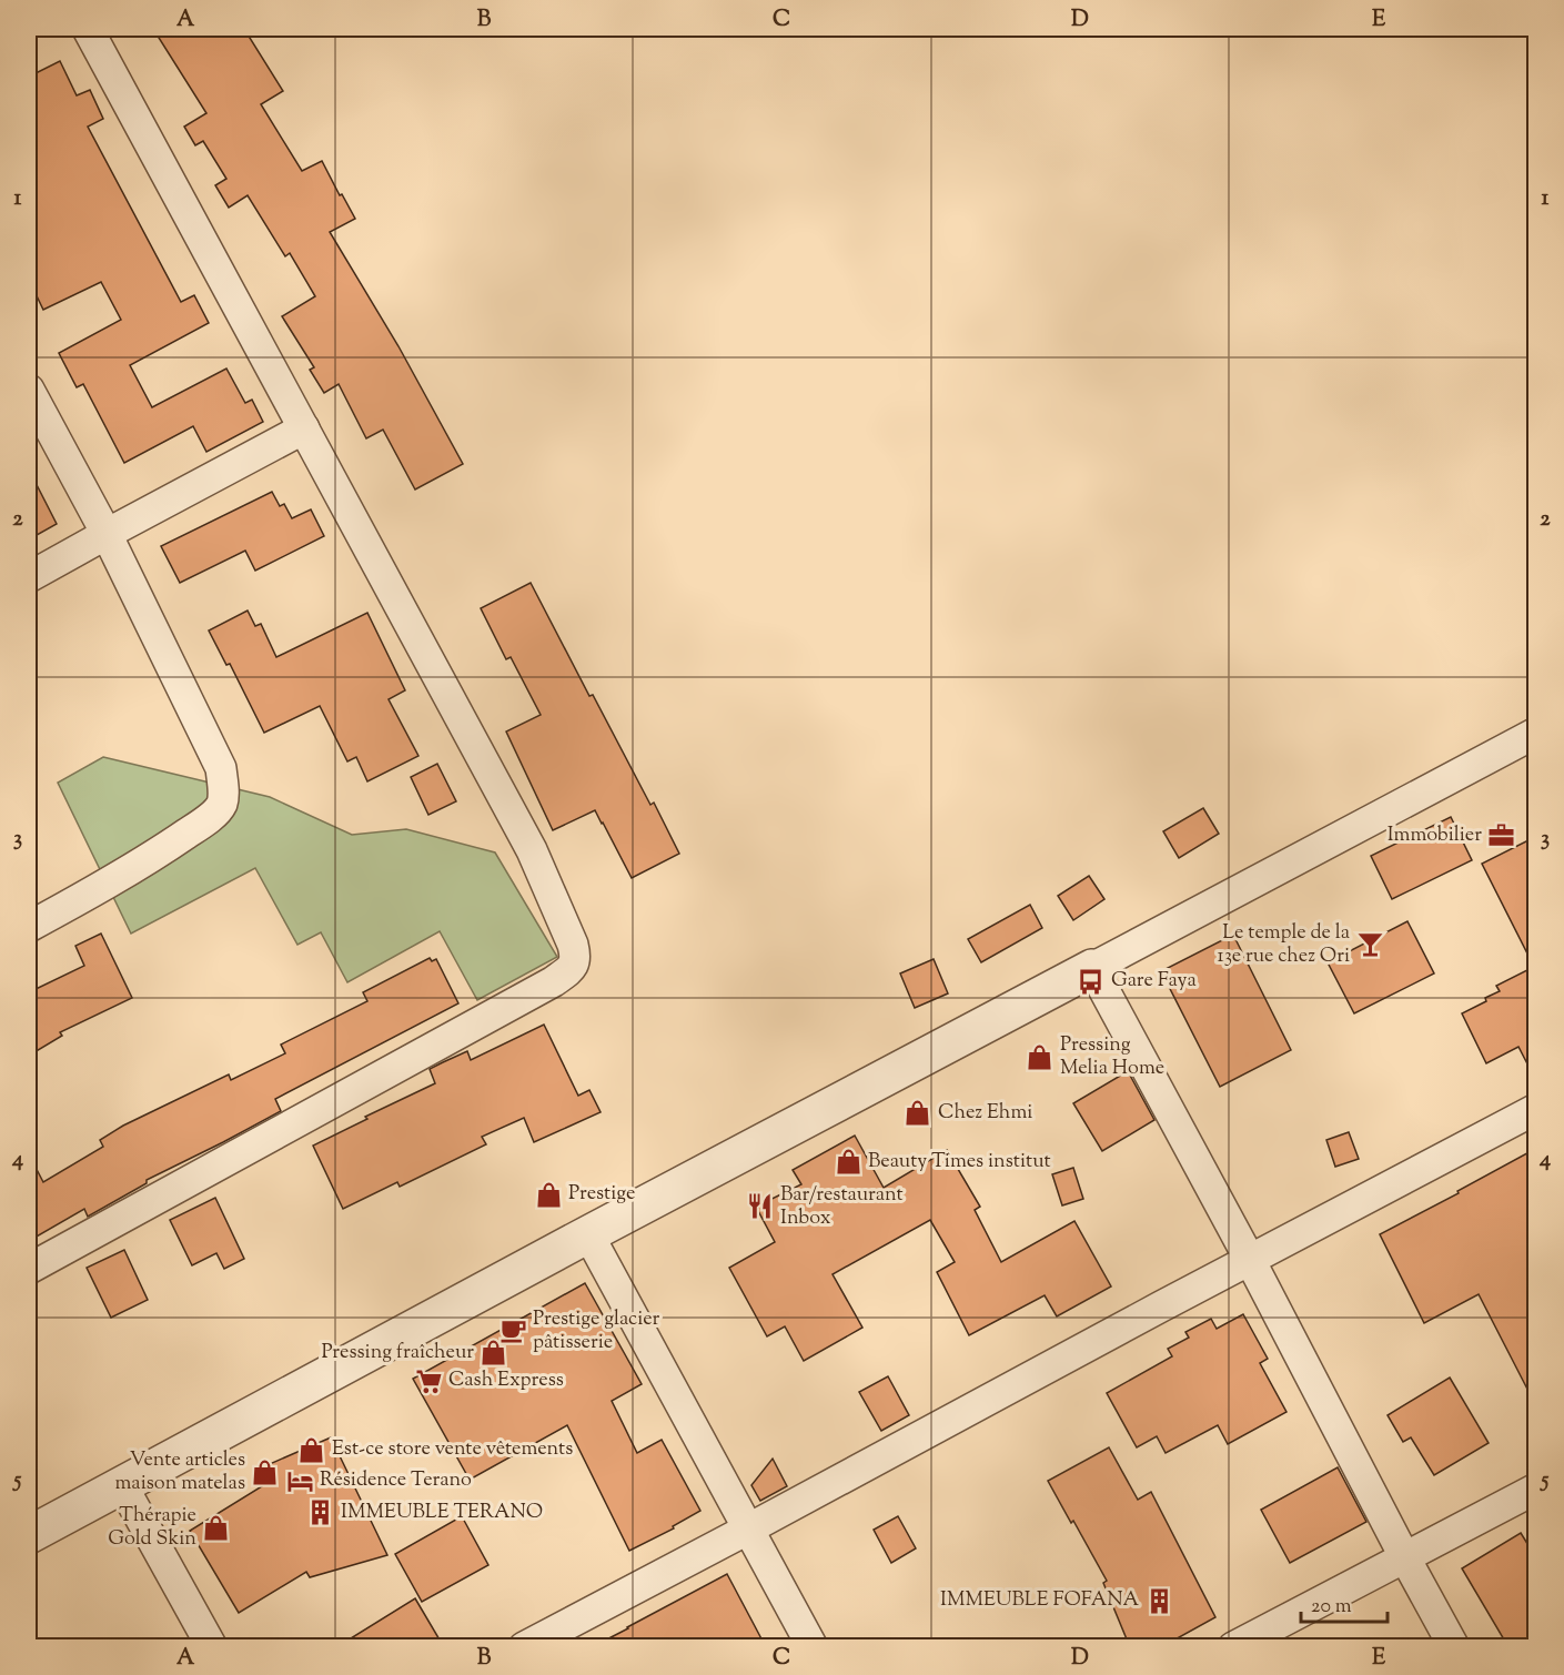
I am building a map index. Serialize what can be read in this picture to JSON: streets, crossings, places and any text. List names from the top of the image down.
{
  "places": {
    "office": ["Immobilier"],
    "bar": ["Le temple de la 13e rue chez Ori"],
    "bus stop": ["Gare Faya"],
    "shop": [
      "Pressing Melia Home",
      "Chez Ehmi",
      "Beauty Times institut",
      "Prestige",
      "Pressing fraîcheur",
      "Est-ce store vente vêtements",
      "Vente articles maison matelas",
      "Thérapie Gold Skin"
    ],
    "restaurant": ["Bar/restaurant Inbox"],
    "cafe": ["Prestige glacier pâtisserie"],
    "supermarket": ["Cash Express"],
    "hotel": ["Résidence Terano"],
    "building": ["IMMEUBLE TERANO", "IMMEUBLE FOFANA"]
  },
  "scale_bar": "20 m",
  "grid": {
    "columns": [
      "A",
      "B",
      "C",
      "D",
      "E"
    ],
    "rows": [
      "1",
      "2",
      "3",
      "4",
      "5"
    ]
  }
}
